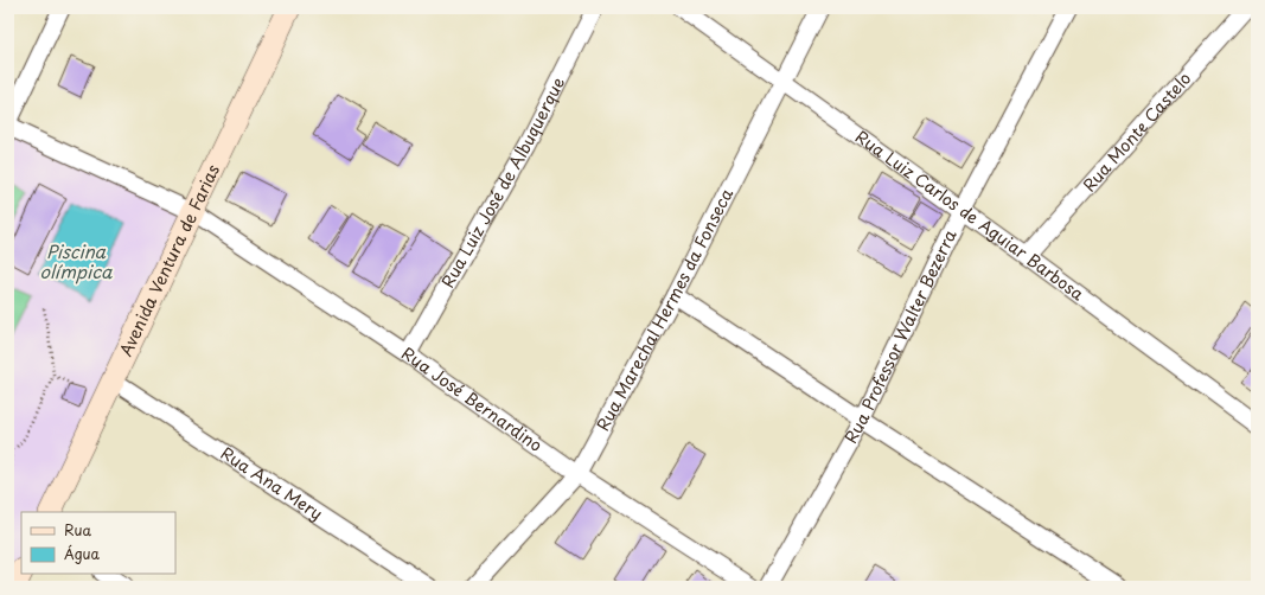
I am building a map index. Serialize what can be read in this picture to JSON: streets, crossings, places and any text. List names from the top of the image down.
{
  "streets": {
    "street": [
      "Rua Monte Castelo",
      "Rua Luiz José de Albuquerque",
      "Rua Luiz Carlos de Aguiar Barbosa",
      "Avenida Ventura de Farias",
      "Rua Marechal Hermes da Fonseca",
      "Rua Professor Walter Bezerra",
      "Rua José Bernardino",
      "Rua Ana Mery"
    ]
  },
  "crossings": [
    ["Rua Monte Castelo", "Rua Luiz Carlos de Aguiar Barbosa"],
    ["Rua Luiz José de Albuquerque", "Rua José Bernardino"],
    ["Rua Luiz Carlos de Aguiar Barbosa", "Rua Marechal Hermes da Fonseca"],
    ["Rua Luiz Carlos de Aguiar Barbosa", "Rua Professor Walter Bezerra"],
    ["Avenida Ventura de Farias", "Rua José Bernardino"],
    ["Avenida Ventura de Farias", "Rua Ana Mery"],
    ["Rua Marechal Hermes da Fonseca", "Rua José Bernardino"]
  ],
  "water": ["Piscina olímpica"],
  "legend": ["Rua", "Água"]
}
